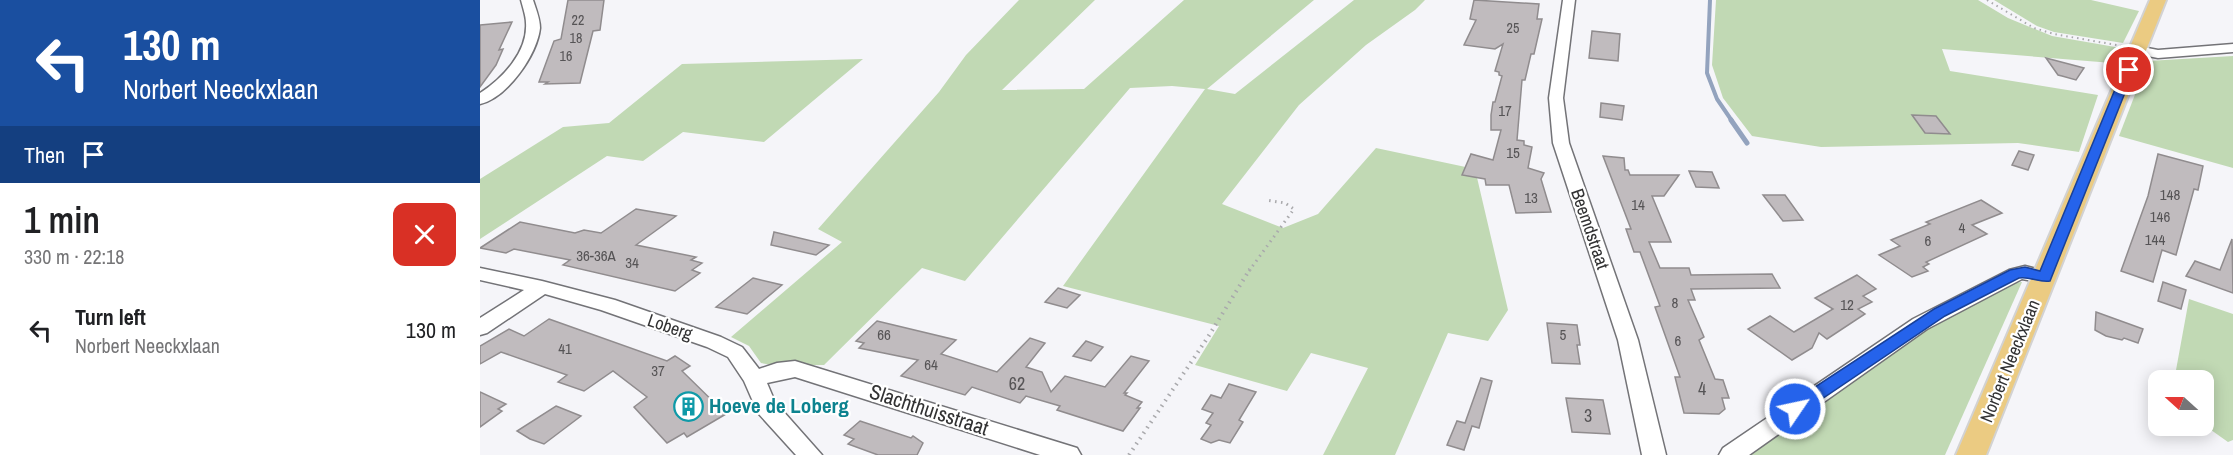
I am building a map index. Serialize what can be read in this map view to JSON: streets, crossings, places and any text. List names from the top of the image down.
{
  "streets": {
    "main road": ["Norbert Neeckxlaan"],
    "street": ["Beemdstraat", "Loberg", "Slachthuisstraat"]
  },
  "crossings": [
    ["Loberg", "Slachthuisstraat"]
  ],
  "places": {
    "building": ["Hoeve de Loberg"]
  },
  "house_numbers": [
    "22",
    "25",
    "18",
    "16",
    "17",
    "15",
    "148",
    "13",
    "14",
    "146",
    "4",
    "144",
    "6",
    "36-36A",
    "34",
    "8",
    "12",
    "66",
    "5",
    "6",
    "41",
    "64",
    "37",
    "62",
    "4",
    "3"
  ],
  "north": "left",
  "page": {
    "turn": ["130 m", "Norbert Neeckxlaan"],
    "then": "Then",
    "heading": ["1 min", "330 m · 22:18"],
    "list": [
      {
        "name": "Turn left",
        "note": "Norbert Neeckxlaan",
        "value": "130 m"
      }
    ]
  }
}
